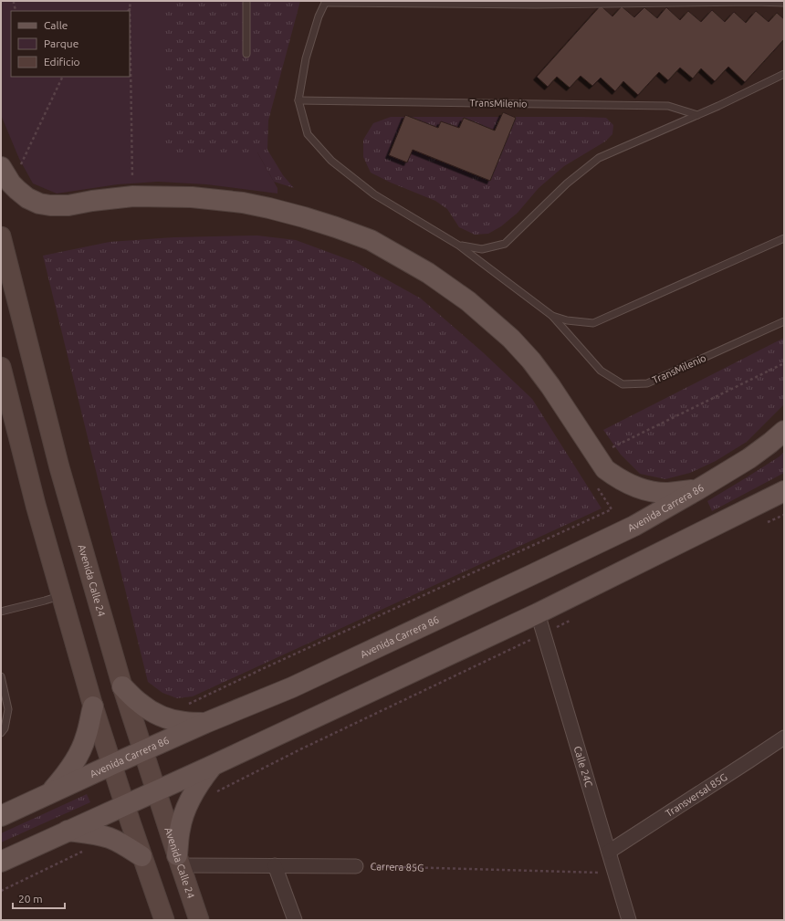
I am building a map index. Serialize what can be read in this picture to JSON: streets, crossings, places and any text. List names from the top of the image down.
{
  "streets": {
    "main road": ["Avenida Carrera 86", "Avenida Calle 24"],
    "street": ["Calle 24C", "Transversal 85G", "Carrera 85G"],
    "lane": ["TransMilenio"]
  },
  "crossings": [
    ["Avenida Carrera 86", "Avenida Calle 24"],
    ["Avenida Calle 24", "Carrera 85G"],
    ["Calle 24C", "Transversal 85G"],
    ["Calle 24C", "Carrera 85G"]
  ],
  "legend": ["Calle", "Parque", "Edificio"],
  "scale_bar": "20 m"
}
